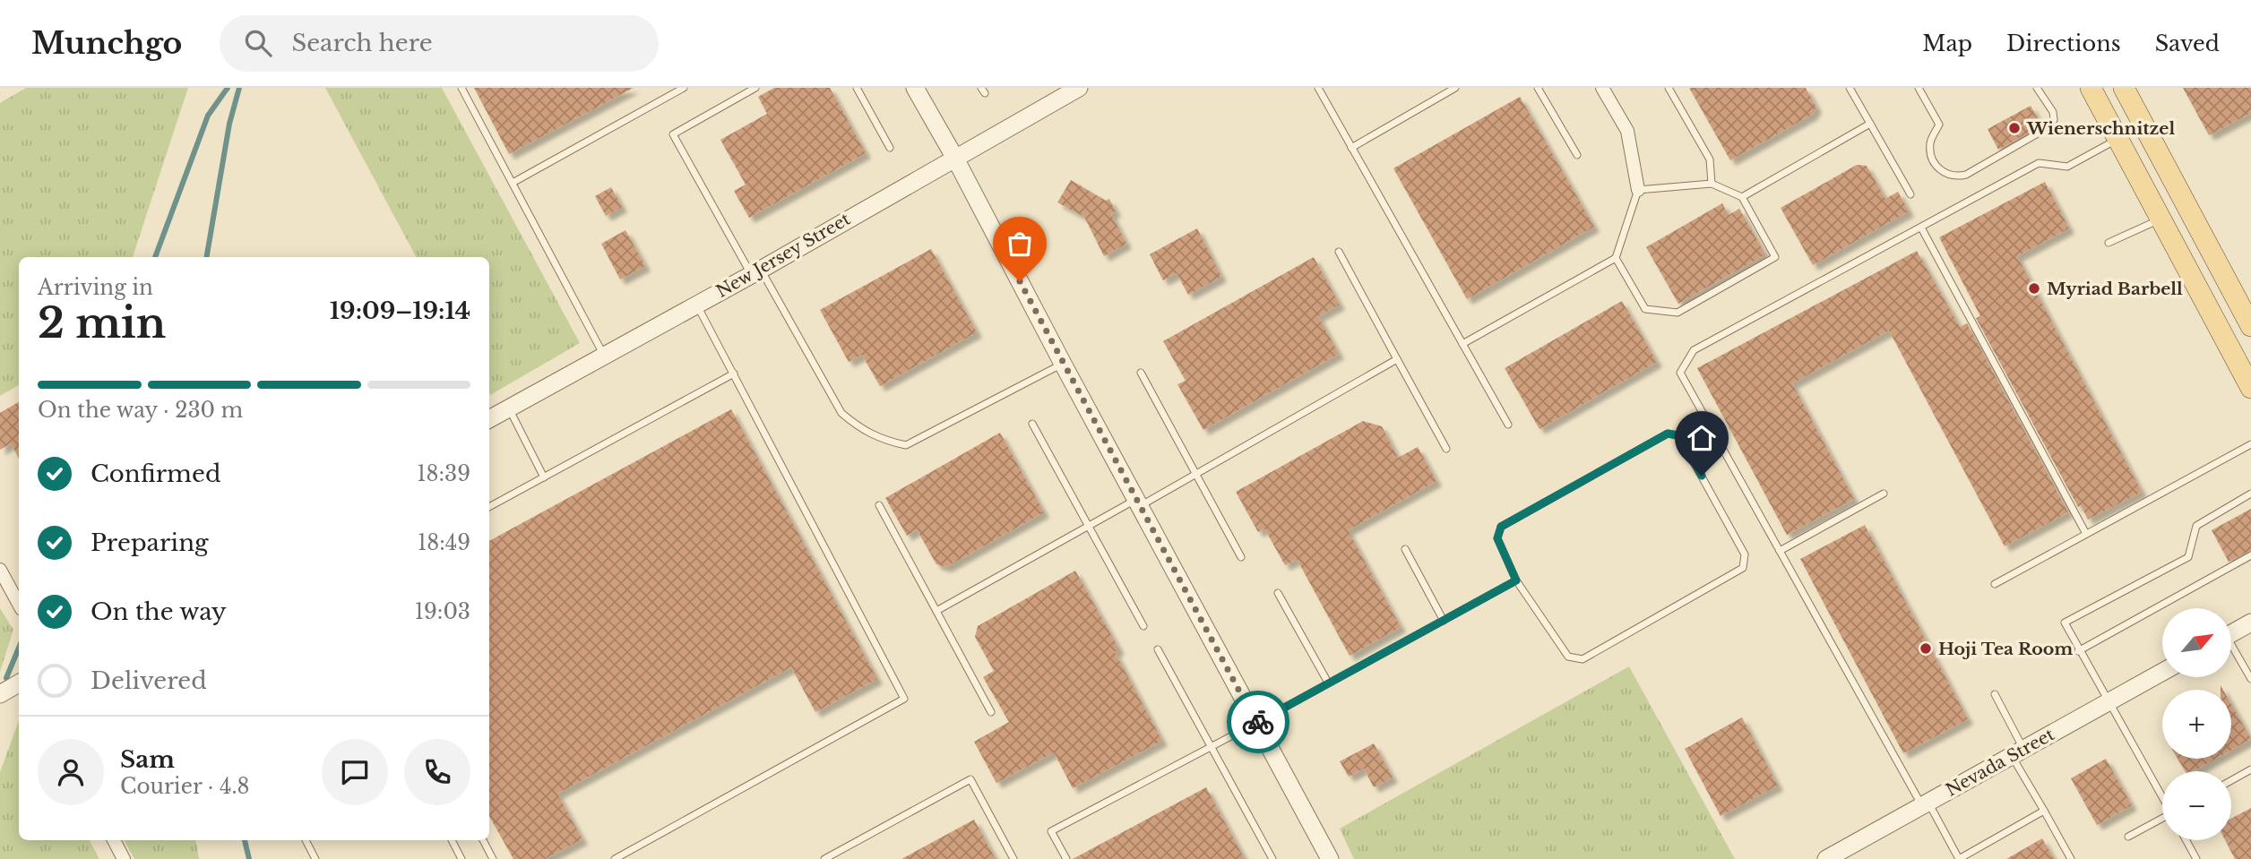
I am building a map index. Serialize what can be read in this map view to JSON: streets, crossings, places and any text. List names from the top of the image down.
{
  "streets": {
    "street": ["New Jersey Street", "Nevada Street"]
  },
  "places": ["Wienerschnitzel", "Myriad Barbell", "Hoji Tea Room"],
  "north": "top right",
  "page": {
    "header": "Munchgo",
    "search": "Search here",
    "nav": ["Map", "Directions", "Saved"],
    "heading": ["2 min", "Arriving in", "19:09–19:14"],
    "panel": ["Sam", "Courier · 4.8"],
    "bar": "On the way · 230 m",
    "list": [
      ["Confirmed", "18:39"],
      ["Preparing", "18:49"],
      ["On the way", "19:03"],
      "Delivered"
    ],
    "map_buttons": ["+", "−"]
  }
}
